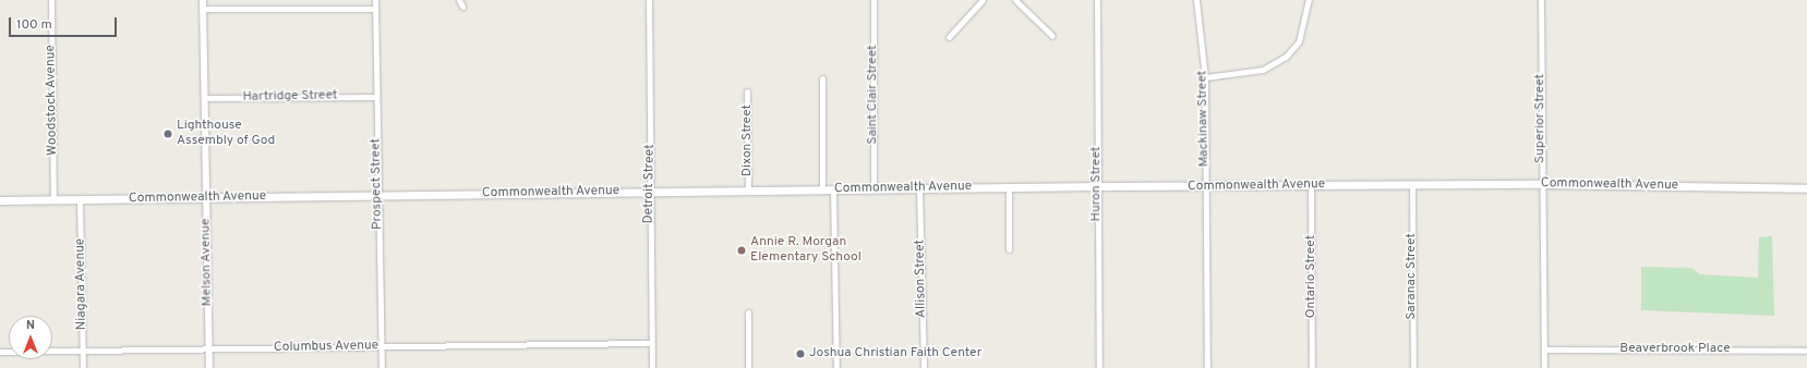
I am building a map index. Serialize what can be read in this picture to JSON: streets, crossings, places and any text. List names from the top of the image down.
{
  "streets": {
    "main road": ["Commonwealth Avenue"],
    "street": [
      "Saint Clair Street",
      "Hartridge Street",
      "Woodstock Avenue",
      "Mackinaw Street",
      "Superior Street",
      "Dixon Street",
      "Prospect Street",
      "Detroit Street",
      "Huron Street",
      "Melson Avenue",
      "Ontario Street",
      "Saranac Street",
      "Allison Street",
      "Niagara Avenue",
      "Columbus Avenue",
      "Beaverbrook Place"
    ]
  },
  "crossings": [
    ["Saint Clair Street", "Commonwealth Avenue"],
    ["Hartridge Street", "Prospect Street"],
    ["Hartridge Street", "Melson Avenue"],
    ["Woodstock Avenue", "Commonwealth Avenue"],
    ["Mackinaw Street", "Commonwealth Avenue"],
    ["Superior Street", "Commonwealth Avenue"],
    ["Superior Street", "Beaverbrook Place"],
    ["Dixon Street", "Commonwealth Avenue"],
    ["Prospect Street", "Commonwealth Avenue"],
    ["Prospect Street", "Columbus Avenue"],
    ["Detroit Street", "Commonwealth Avenue"],
    ["Detroit Street", "Columbus Avenue"],
    ["Huron Street", "Commonwealth Avenue"],
    ["Commonwealth Avenue", "Melson Avenue"],
    ["Commonwealth Avenue", "Ontario Street"],
    ["Commonwealth Avenue", "Saranac Street"],
    ["Commonwealth Avenue", "Allison Street"],
    ["Commonwealth Avenue", "Niagara Avenue"],
    ["Melson Avenue", "Columbus Avenue"],
    ["Niagara Avenue", "Columbus Avenue"]
  ],
  "places": ["Lighthouse Assembly of God", "Annie R. Morgan Elementary School", "Joshua Christian Faith Center"],
  "scale_bar": "100 m",
  "north": "top"
}
